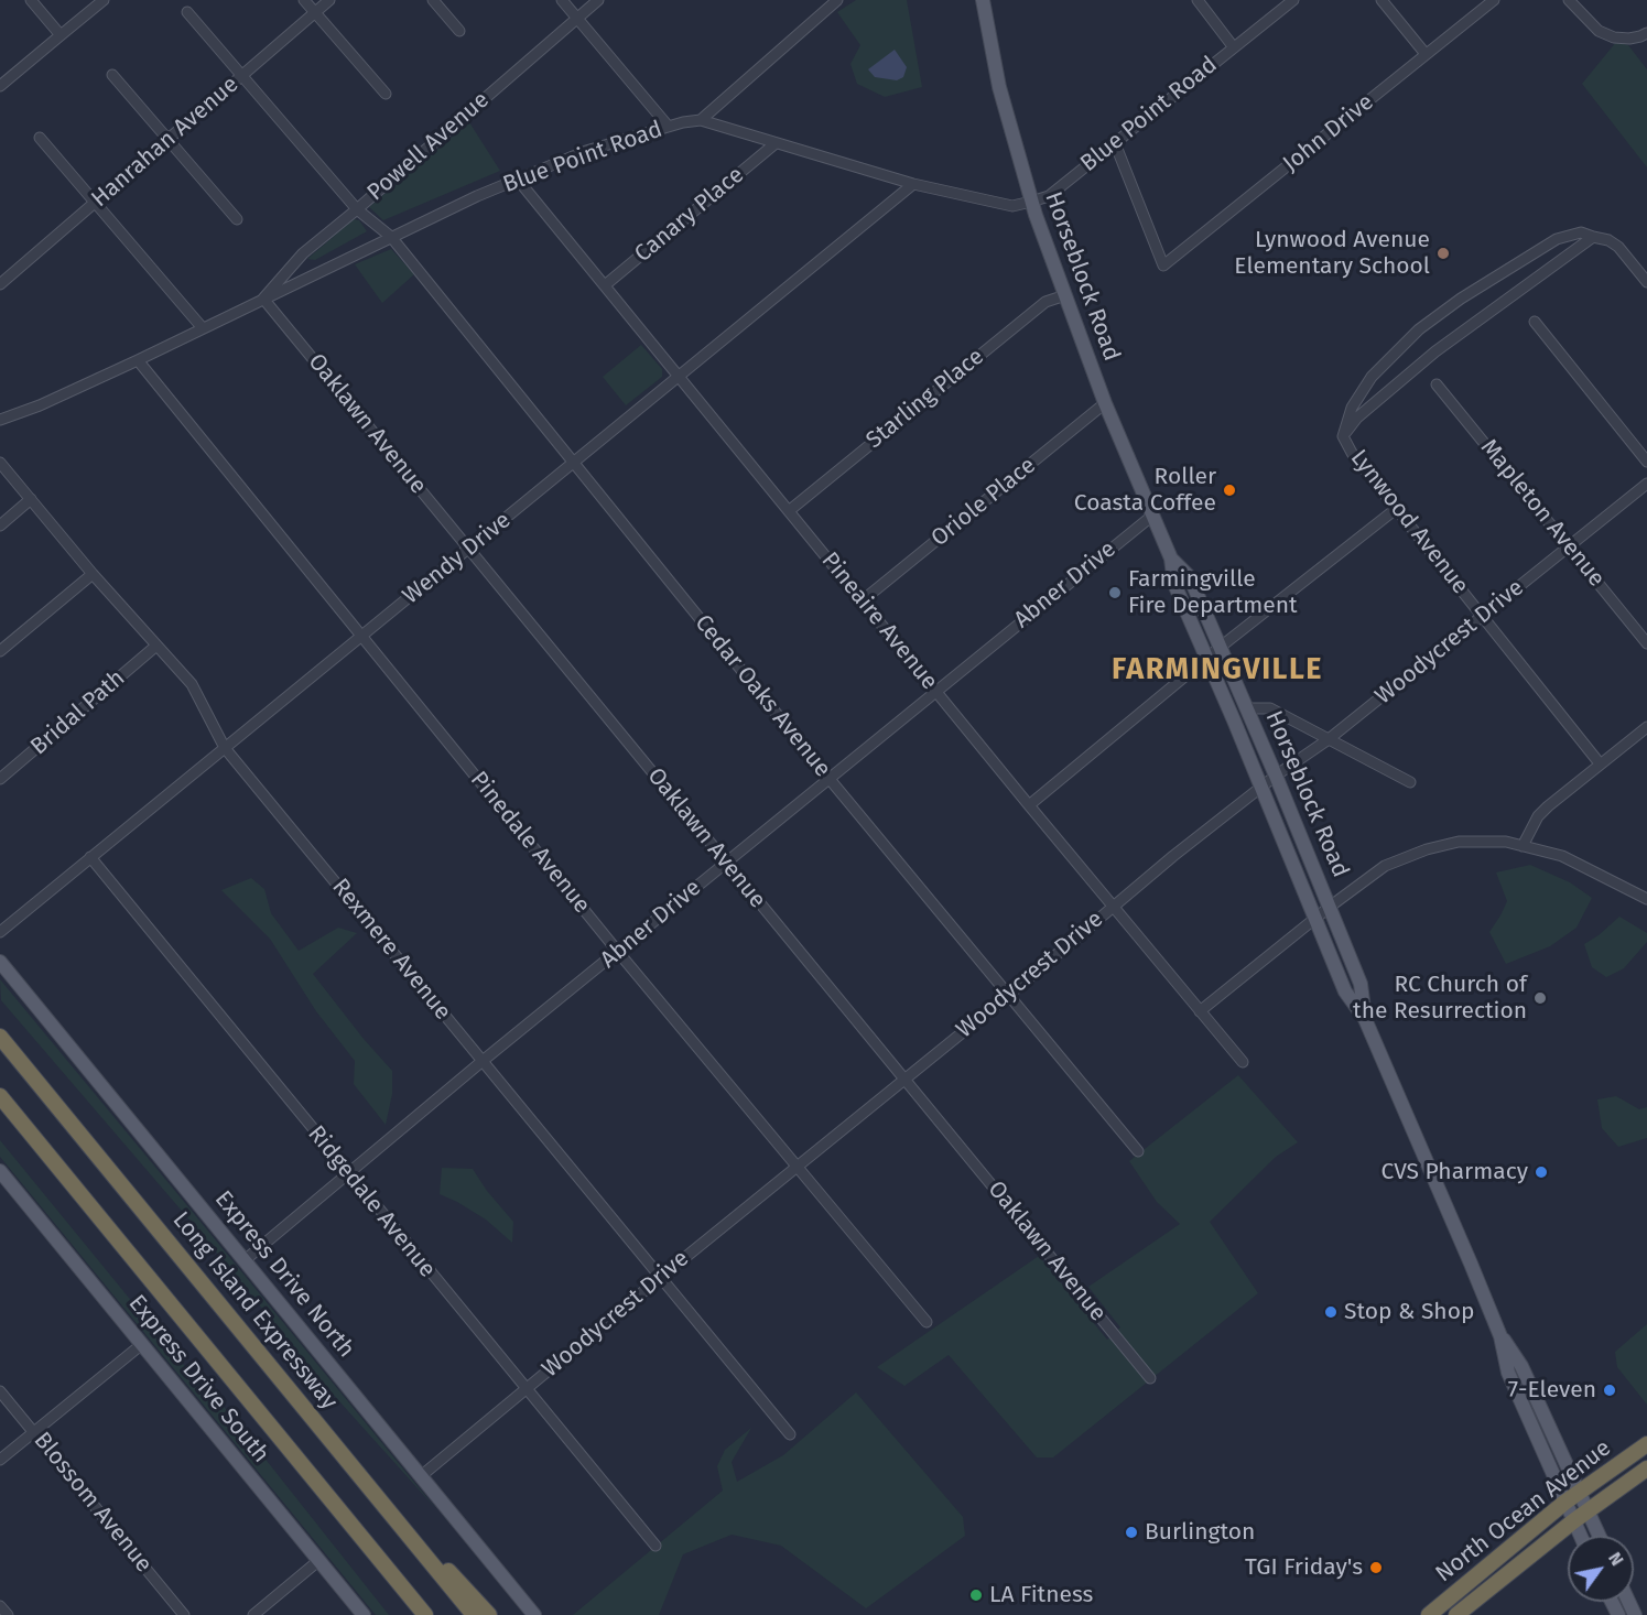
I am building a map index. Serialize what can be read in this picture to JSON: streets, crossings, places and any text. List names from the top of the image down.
{
  "streets": {
    "highway": ["Long Island Expressway", "North Ocean Avenue"],
    "main road": ["Horseblock Road", "Express Drive North", "Express Drive South"],
    "street": [
      "Blue Point Road",
      "John Drive",
      "Hanrahan Avenue",
      "Powell Avenue",
      "Canary Place",
      "Starling Place",
      "Oaklawn Avenue",
      "Oriole Place",
      "Mapleton Avenue",
      "Lynwood Avenue",
      "Wendy Drive",
      "Abner Drive",
      "Pineaire Avenue",
      "Woodycrest Drive",
      "Cedar Oaks Avenue",
      "Bridal Path",
      "Pinedale Avenue",
      "Rexmere Avenue",
      "Ridgedale Avenue",
      "Blossom Avenue"
    ]
  },
  "crossings": [
    ["Blue Point Road", "John Drive"],
    ["Blue Point Road", "Powell Avenue"],
    ["Blue Point Road", "Canary Place"],
    ["Blue Point Road", "Horseblock Road"],
    ["Blue Point Road", "Oaklawn Avenue"],
    ["Blue Point Road", "Wendy Drive"],
    ["Blue Point Road", "Pineaire Avenue"],
    ["Blue Point Road", "Cedar Oaks Avenue"],
    ["Blue Point Road", "Pinedale Avenue"],
    ["Hanrahan Avenue", "Cedar Oaks Avenue"],
    ["Powell Avenue", "Oaklawn Avenue"],
    ["Powell Avenue", "Cedar Oaks Avenue"],
    ["Canary Place", "Pineaire Avenue"],
    ["Horseblock Road", "Starling Place"],
    ["Horseblock Road", "Oriole Place"],
    ["Horseblock Road", "Abner Drive"],
    ["Horseblock Road", "Woodycrest Drive"],
    ["Horseblock Road", "North Ocean Avenue"],
    ["Starling Place", "Pineaire Avenue"],
    ["Oaklawn Avenue", "Wendy Drive"],
    ["Oaklawn Avenue", "Abner Drive"],
    ["Oaklawn Avenue", "Woodycrest Drive"],
    ["Oriole Place", "Pineaire Avenue"],
    ["Mapleton Avenue", "Woodycrest Drive"],
    ["Lynwood Avenue", "Woodycrest Drive"],
    ["Wendy Drive", "Pineaire Avenue"],
    ["Wendy Drive", "Cedar Oaks Avenue"],
    ["Wendy Drive", "Pinedale Avenue"],
    ["Wendy Drive", "Rexmere Avenue"],
    ["Wendy Drive", "Ridgedale Avenue"],
    ["Abner Drive", "Pineaire Avenue"],
    ["Abner Drive", "Cedar Oaks Avenue"],
    ["Abner Drive", "Pinedale Avenue"],
    ["Abner Drive", "Rexmere Avenue"],
    ["Abner Drive", "Ridgedale Avenue"],
    ["Abner Drive", "Express Drive North"],
    ["Pineaire Avenue", "Woodycrest Drive"],
    ["Woodycrest Drive", "Cedar Oaks Avenue"],
    ["Woodycrest Drive", "Pinedale Avenue"],
    ["Woodycrest Drive", "Rexmere Avenue"],
    ["Woodycrest Drive", "Ridgedale Avenue"],
    ["Woodycrest Drive", "Express Drive North"],
    ["Bridal Path", "Rexmere Avenue"]
  ],
  "districts": ["FARMINGVILLE"],
  "places": [
    "Lynwood Avenue Elementary School",
    "Roller Coasta Coffee",
    "Farmingville Fire Department",
    "RC Church of the Resurrection",
    "CVS Pharmacy",
    "Stop & Shop",
    "7-Eleven",
    "Burlington",
    "TGI Friday's",
    "LA Fitness"
  ],
  "north": "top right"
}
